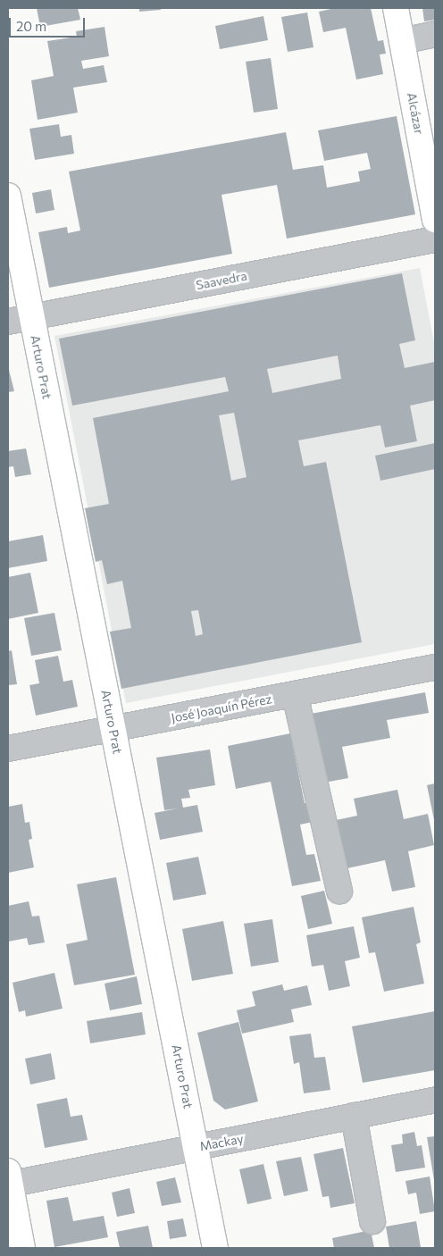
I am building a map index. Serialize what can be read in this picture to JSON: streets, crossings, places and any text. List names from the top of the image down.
{
  "streets": {
    "main road": ["Alcázar", "Arturo Prat"],
    "street": ["Saavedra", "José Joaquín Pérez", "Mackay"]
  },
  "crossings": [
    ["Saavedra", "Arturo Prat"],
    ["Arturo Prat", "José Joaquín Pérez"],
    ["Arturo Prat", "Mackay"]
  ],
  "scale_bar": "20 m"
}
